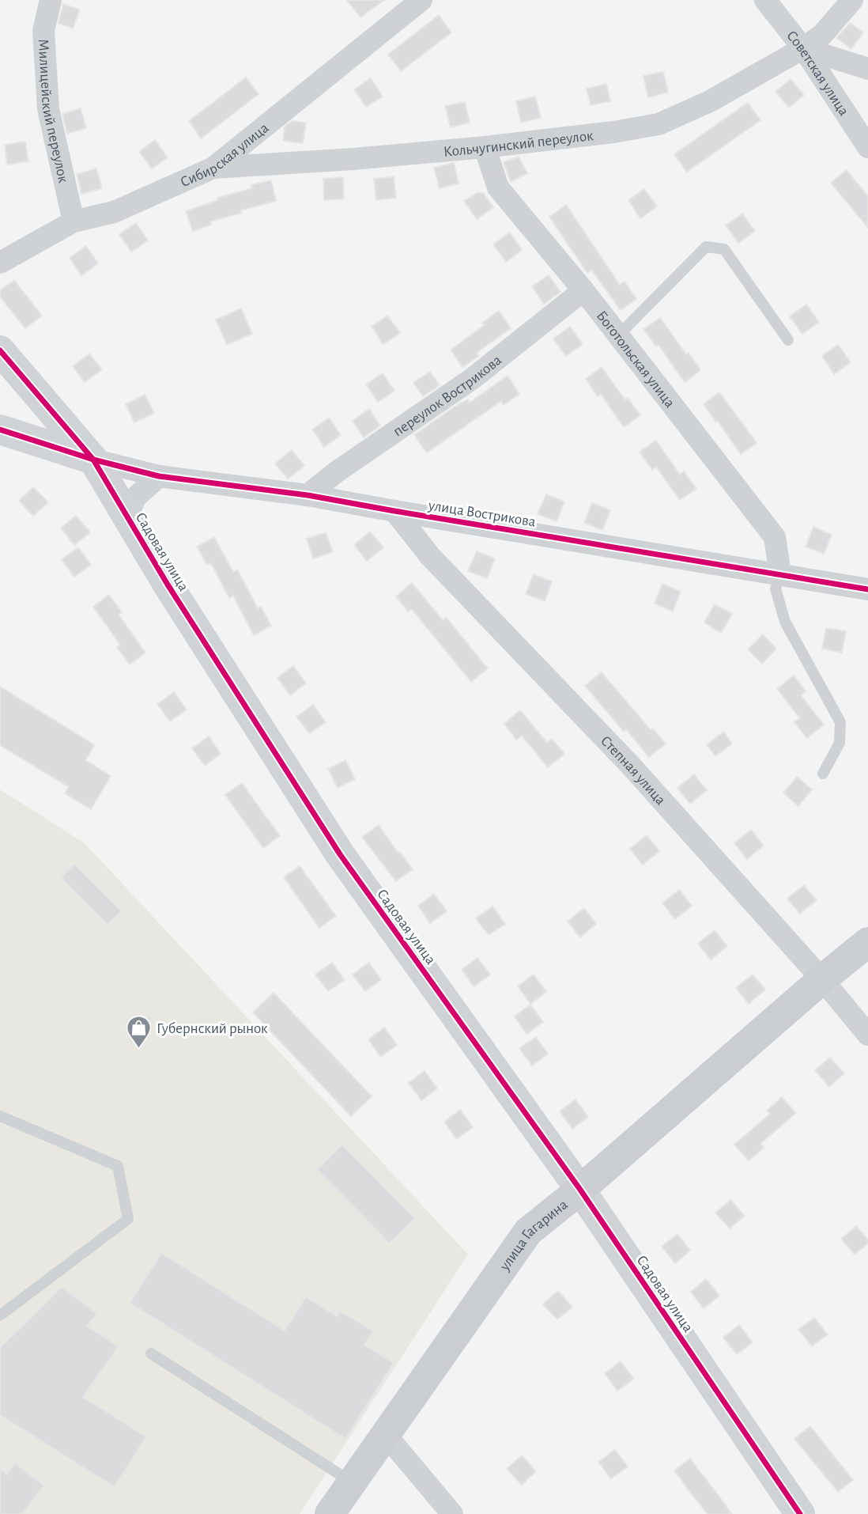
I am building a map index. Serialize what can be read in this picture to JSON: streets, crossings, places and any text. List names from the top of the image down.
{
  "streets": {
    "main road": ["улица Гагарина"],
    "street": [
      "Советская улица",
      "Милицейский переулок",
      "Кольчугинский переулок",
      "Сибирская улица",
      "Боготольская улица",
      "переулок Вострикова",
      "улица Вострикова",
      "Садовая улица",
      "Степная улица"
    ]
  },
  "crossings": [
    ["Советская улица", "Кольчугинский переулок"],
    ["Милицейский переулок", "Сибирская улица"],
    ["Кольчугинский переулок", "Сибирская улица"],
    ["Кольчугинский переулок", "Боготольская улица"],
    ["Боготольская улица", "переулок Вострикова"],
    ["Боготольская улица", "улица Вострикова"],
    ["переулок Вострикова", "улица Вострикова"],
    ["улица Вострикова", "Садовая улица"],
    ["улица Вострикова", "Степная улица"],
    ["Садовая улица", "улица Гагарина"],
    ["Степная улица", "улица Гагарина"]
  ],
  "places": {
    "shop": ["Губернский рынок"]
  }
}
